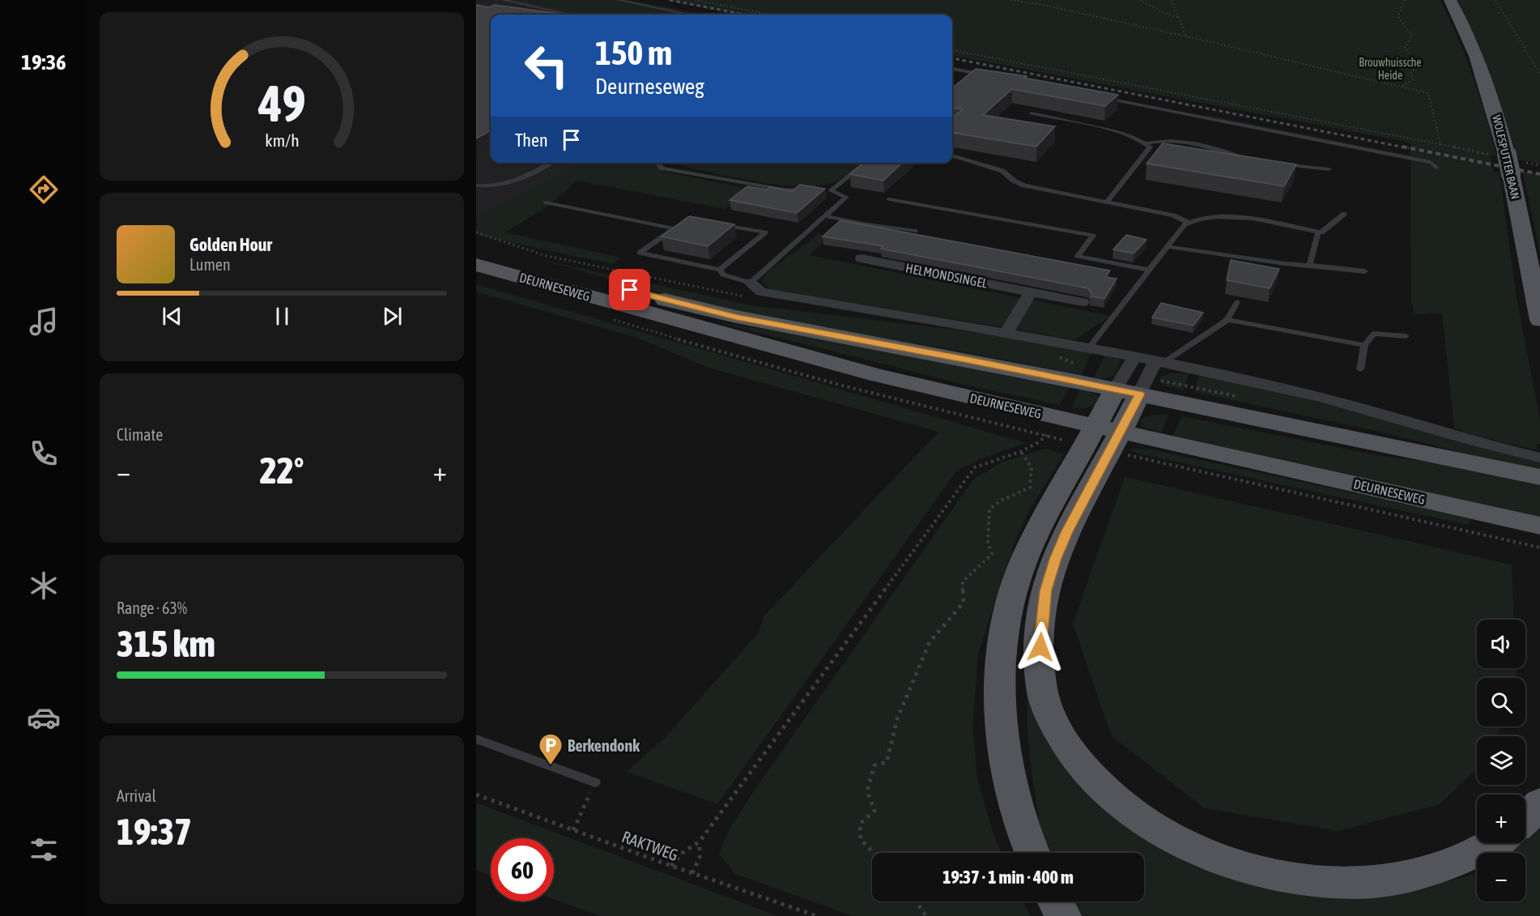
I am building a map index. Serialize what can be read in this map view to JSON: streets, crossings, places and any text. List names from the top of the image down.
{
  "streets": {
    "main road": ["WOLFSPUTTER BAAN", "DEURNESEWEG"],
    "street": ["HELMONDSINGEL"],
    "path": ["RAKTWEG"]
  },
  "parks": ["Brouwhuissche Heide"],
  "places": {
    "parking": ["Berkendonk"]
  },
  "page": {
    "tabs": "19:36",
    "turn": ["150 m", "Deurneseweg"],
    "then": "Then",
    "song": ["Golden Hour", "Lumen"],
    "tile": [
      "Climate",
      ["Range · 63%", "315 km"],
      ["Arrival", "19:37"]
    ],
    "heat": ["−", "22°", "+"],
    "map_buttons": ["+", "−"],
    "limit": "60",
    "trip": "19:37 · 1 min · 400 m",
    "gauge": ["49", "km/h"]
  }
}
